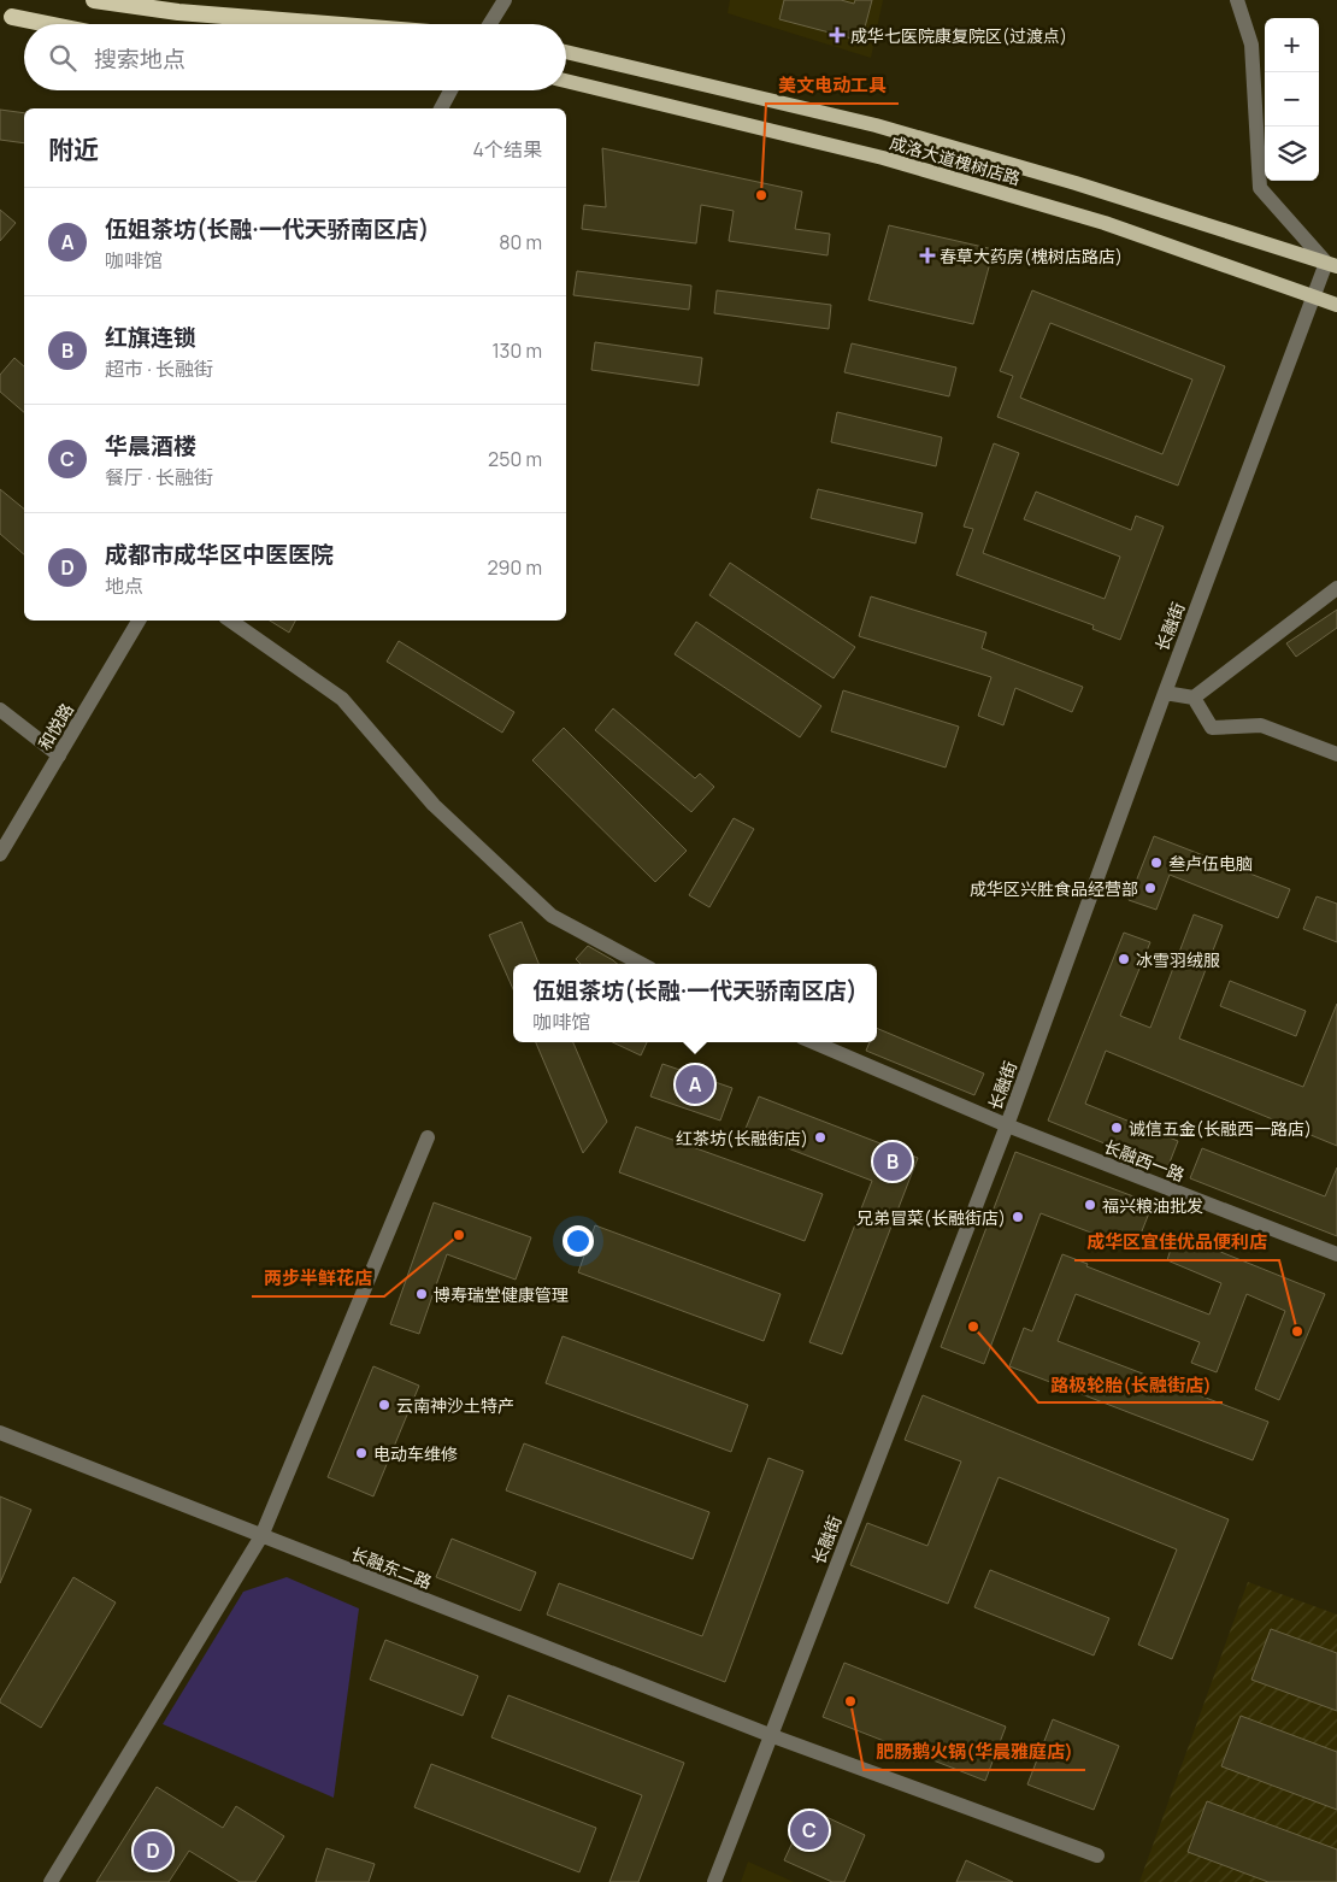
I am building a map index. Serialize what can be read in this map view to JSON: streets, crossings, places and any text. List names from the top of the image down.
{
  "streets": {
    "main road": ["成洛大道槐树店路"],
    "street": [
      "长融街",
      "和悦路",
      "长融西一路",
      "长融东二路"
    ]
  },
  "crossings": [
    ["成洛大道槐树店路", "长融街"],
    ["长融街", "长融西一路"],
    ["长融街", "长融东二路"]
  ],
  "places": {
    "health": ["成华七医院康复院区(过渡点)", "春草大药房(槐树店路店)"],
    "other": [
      "美文电动工具",
      "叁卢伍电脑",
      "成华区兴胜食品经营部",
      "冰雪羽绒服",
      "诚信五金(长融西一路店)",
      "红茶坊(长融街店)",
      "福兴粮油批发",
      "兄弟冒菜(长融街店)",
      "两步半鲜花店",
      "博寿瑞堂健康管理",
      "路极轮胎(长融街店)",
      "成华区宜佳优品便利店",
      "云南神沙土特产",
      "电动车维修",
      "肥肠鹅火锅(华晨雅庭店)"
    ]
  },
  "page": {
    "map_buttons": ["+", "−"],
    "search": "搜索地点",
    "heading": ["附近", "4个结果"],
    "list": [
      {
        "mark": "A",
        "name": "伍姐茶坊(长融·一代天骄南区店)",
        "note": "咖啡馆",
        "value": "80 m"
      },
      {
        "mark": "B",
        "name": "红旗连锁",
        "note": "超市 · 长融街",
        "value": "130 m"
      },
      {
        "mark": "C",
        "name": "华晨酒楼",
        "note": "餐厅 · 长融街",
        "value": "250 m"
      },
      {
        "mark": "D",
        "name": "成都市成华区中医医院",
        "note": "地点",
        "value": "290 m"
      }
    ],
    "popup": ["伍姐茶坊(长融·一代天骄南区店)", "咖啡馆"],
    "pins": [
      "A",
      "B",
      "C",
      "D"
    ]
  }
}
